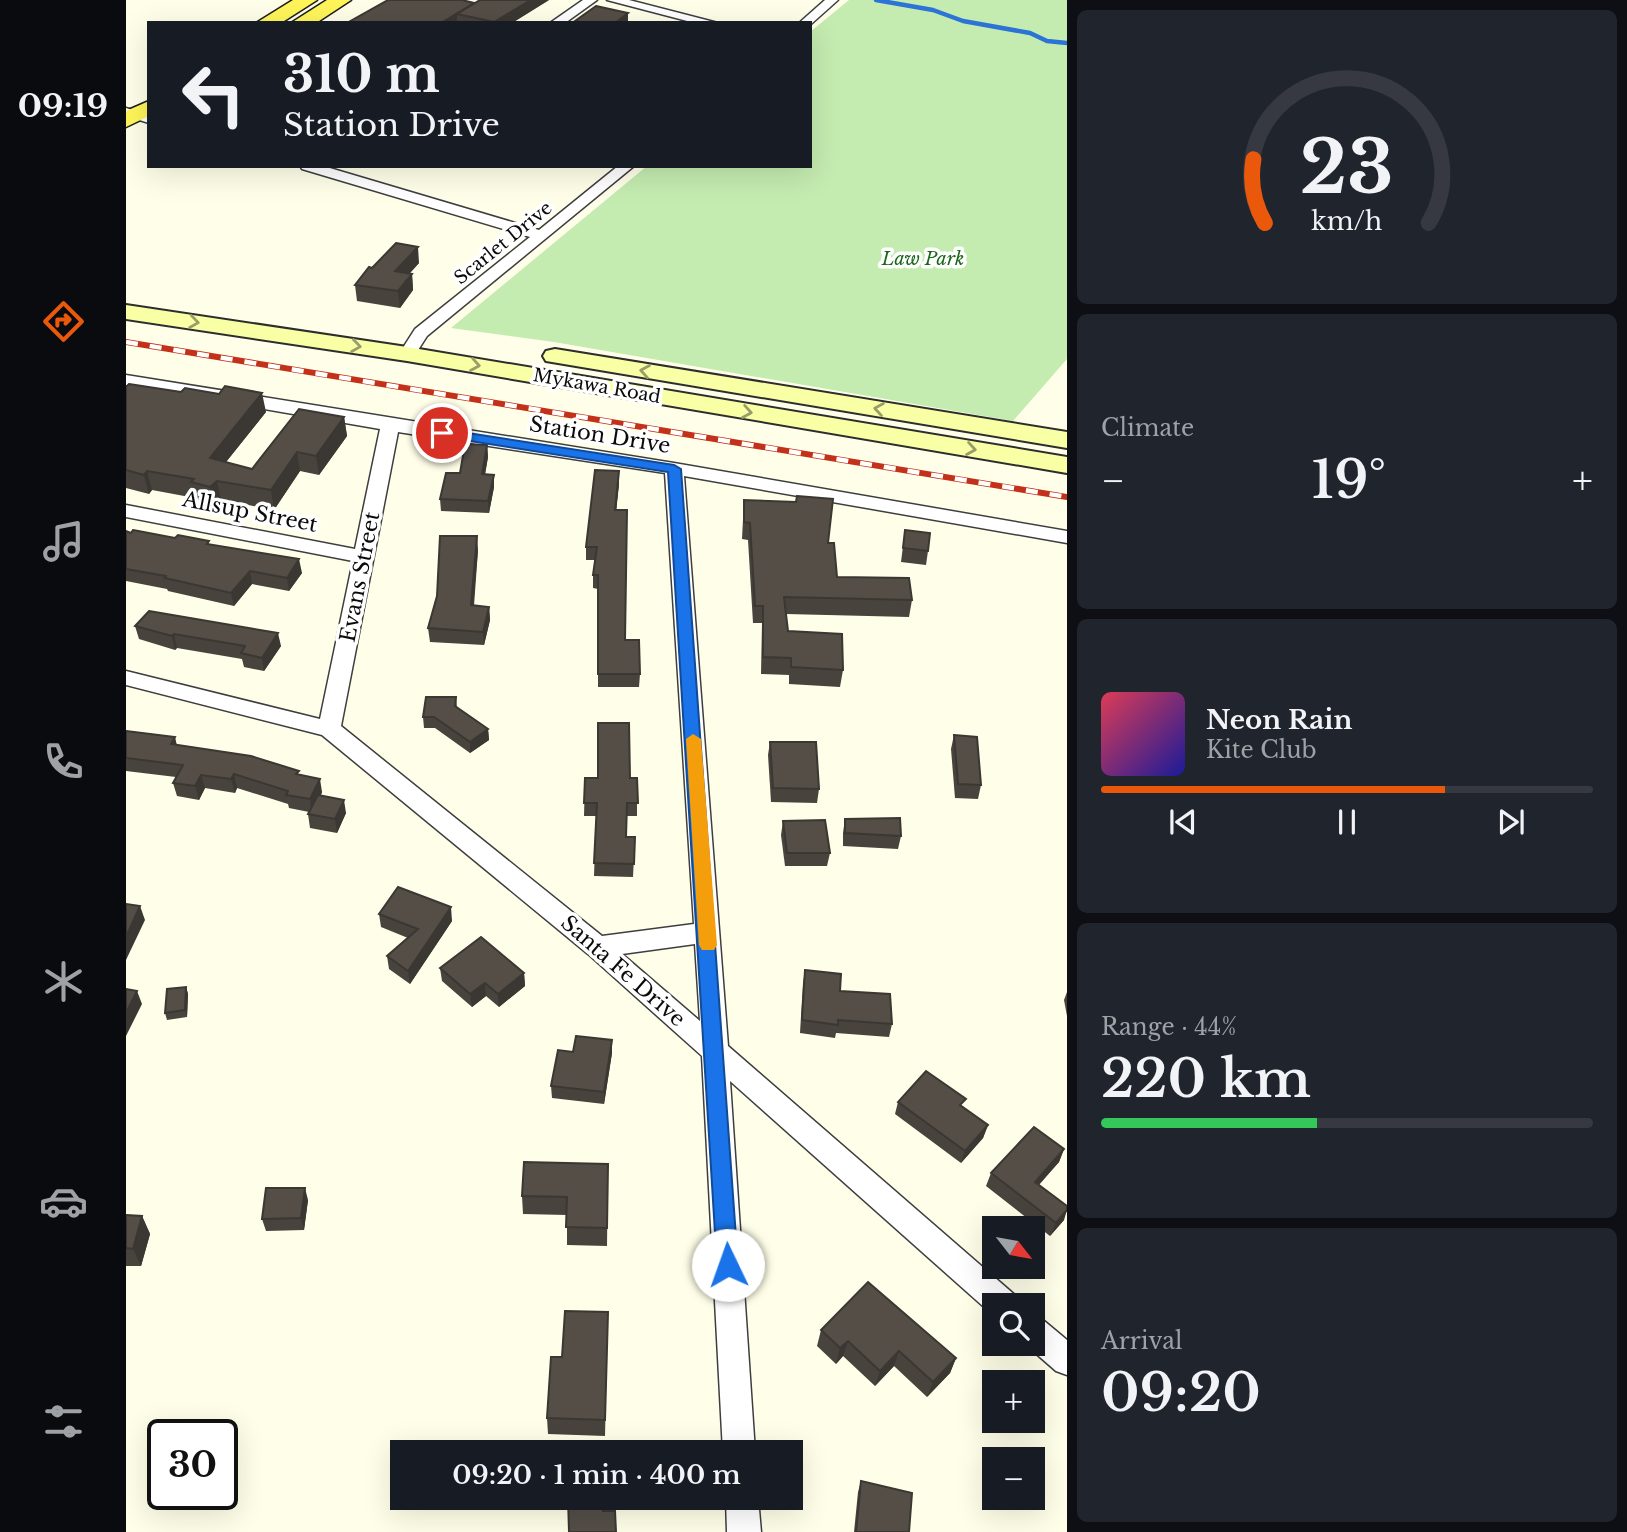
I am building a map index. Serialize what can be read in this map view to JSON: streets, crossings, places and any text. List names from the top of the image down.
{
  "streets": {
    "main road": ["Mykawa Road"],
    "street": [
      "Scarlet Drive",
      "Station Drive",
      "Allsup Street",
      "Evans Street",
      "Santa Fe Drive"
    ]
  },
  "crossings": [
    ["Scarlet Drive", "Mykawa Road"],
    ["Station Drive", "Evans Street"],
    ["Allsup Street", "Evans Street"],
    ["Evans Street", "Santa Fe Drive"]
  ],
  "parks": ["Law Park"],
  "north": "bottom right",
  "page": {
    "tabs": "09:19",
    "turn": ["310 m", "Station Drive"],
    "tile": [
      "Climate",
      ["Range · 44%", "220 km"],
      ["Arrival", "09:20"]
    ],
    "heat": ["−", "19°", "+"],
    "song": ["Neon Rain", "Kite Club"],
    "map_buttons": ["+", "−"],
    "limit": "30",
    "trip": "09:20 · 1 min · 400 m",
    "gauge": ["23", "km/h"]
  }
}
